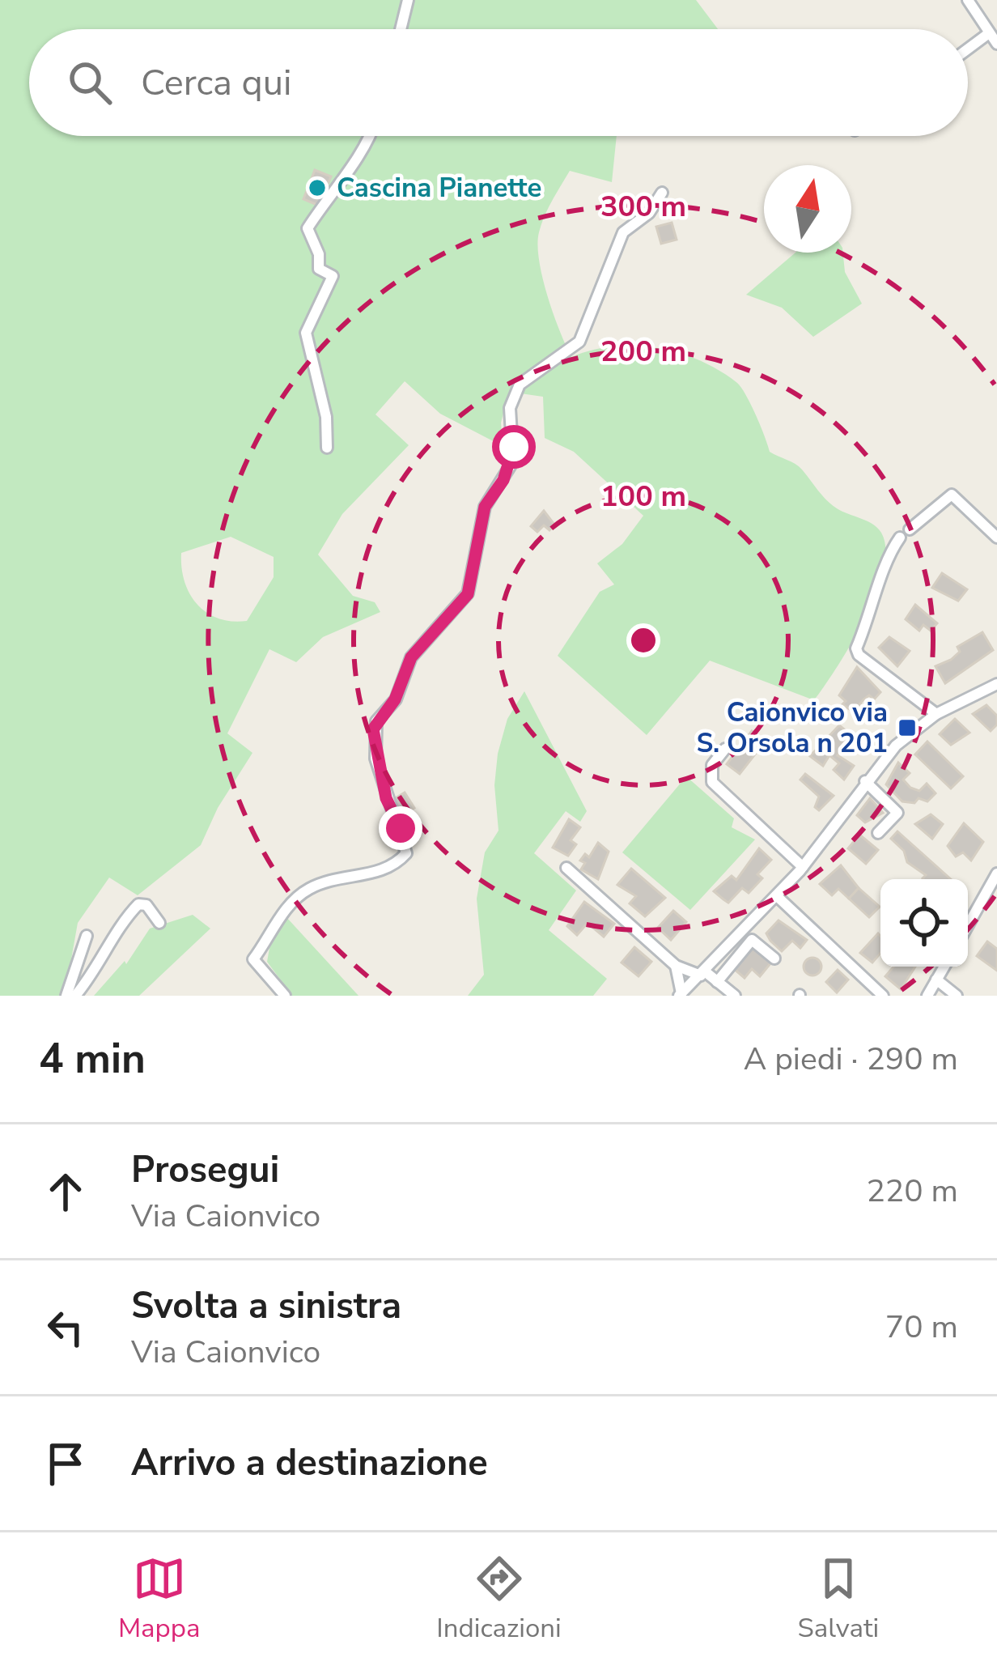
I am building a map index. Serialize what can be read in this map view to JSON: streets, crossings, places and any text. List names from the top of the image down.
{
  "places": {
    "other": ["Cascina Pianette"],
    "transit": ["Caionvico via S. Orsola n 201"]
  },
  "north": "top",
  "page": {
    "search": "Cerca qui",
    "heading": ["4 min", "A piedi · 290 m"],
    "list": [
      ["Prosegui", "Via Caionvico", "220 m"],
      ["Svolta a sinistra", "Via Caionvico", "70 m"],
      "Arrivo a destinazione"
    ],
    "nav": ["Mappa", "Indicazioni", "Salvati"]
  },
  "rings": ["300 m", "200 m", "100 m"]
}
